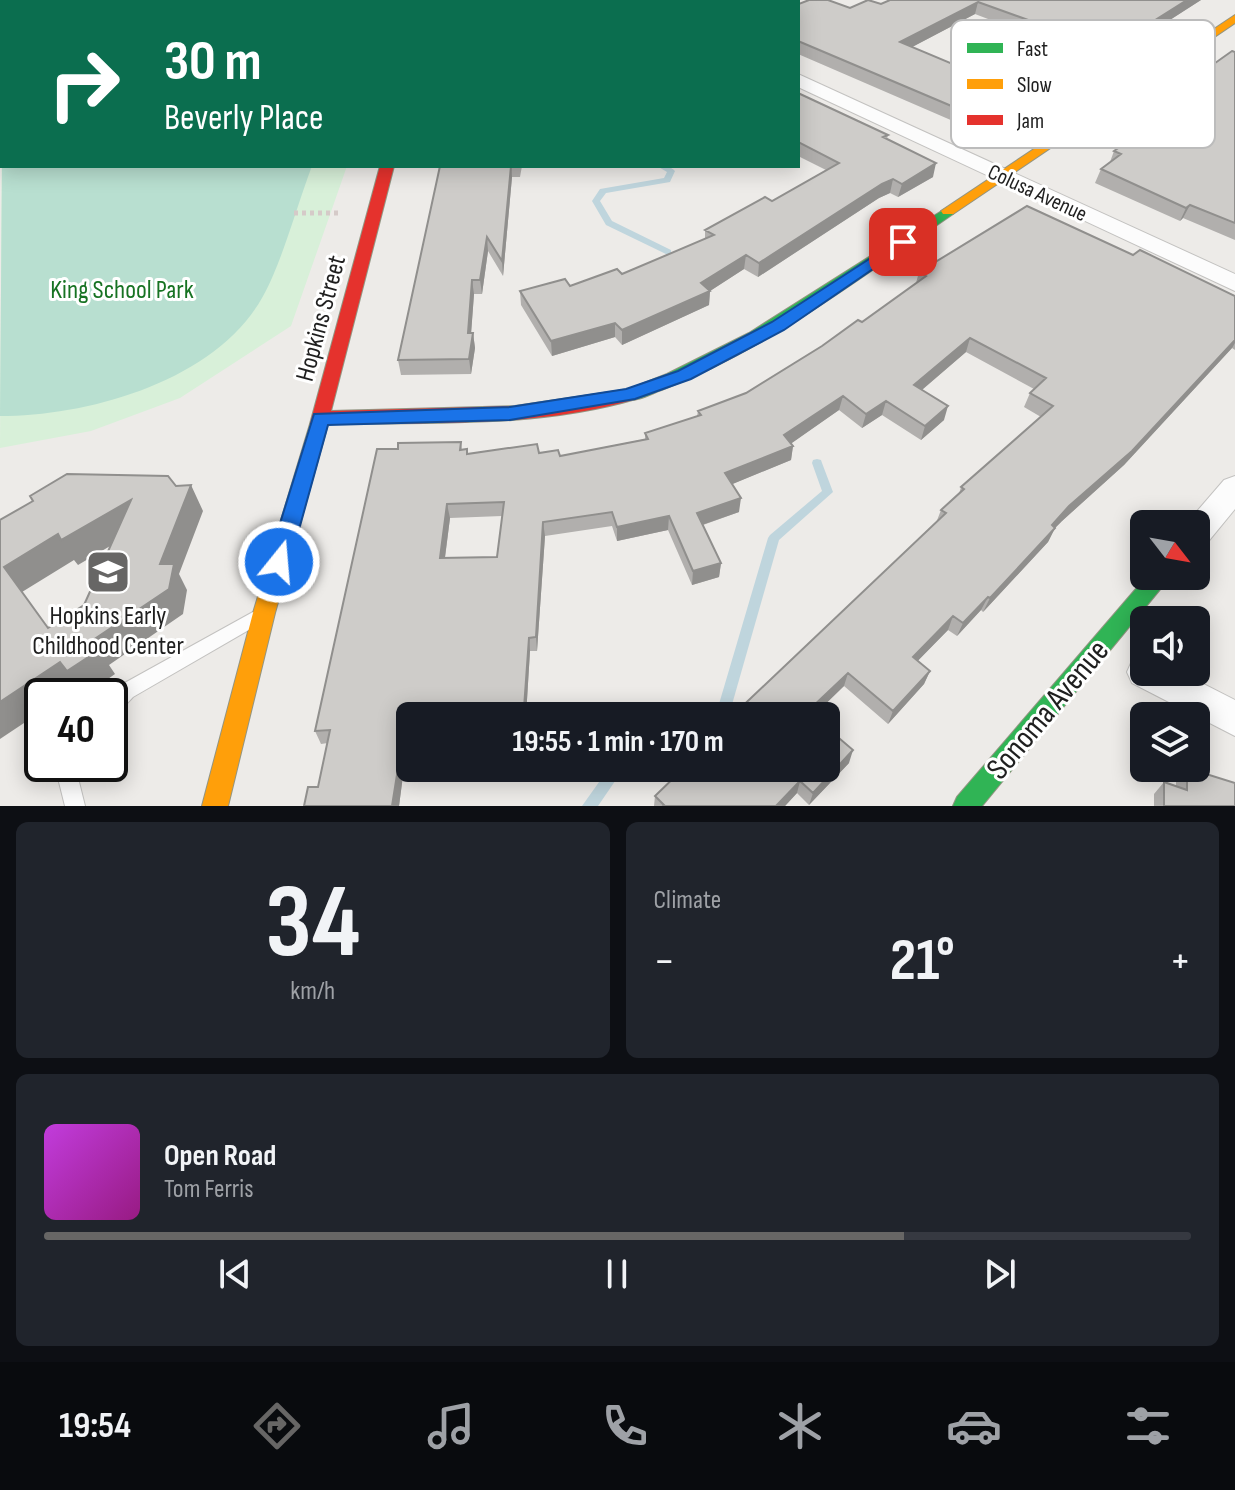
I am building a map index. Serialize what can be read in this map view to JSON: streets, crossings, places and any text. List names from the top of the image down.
{
  "streets": {
    "street": ["Colusa Avenue", "Hopkins Street", "Sonoma Avenue"]
  },
  "parks": ["King School Park"],
  "places": {
    "school or university": ["Hopkins Early Childhood Center"]
  },
  "legend": ["Fast", "Slow", "Jam"],
  "north": "bottom right",
  "page": {
    "turn": ["30 m", "Beverly Place"],
    "limit": "40",
    "trip": "19:55 · 1 min · 170 m",
    "tile": [
      ["34", "km/h"],
      "Climate"
    ],
    "heat": ["−", "21°", "+"],
    "song": ["Open Road", "Tom Ferris"],
    "tabs": "19:54"
  }
}
